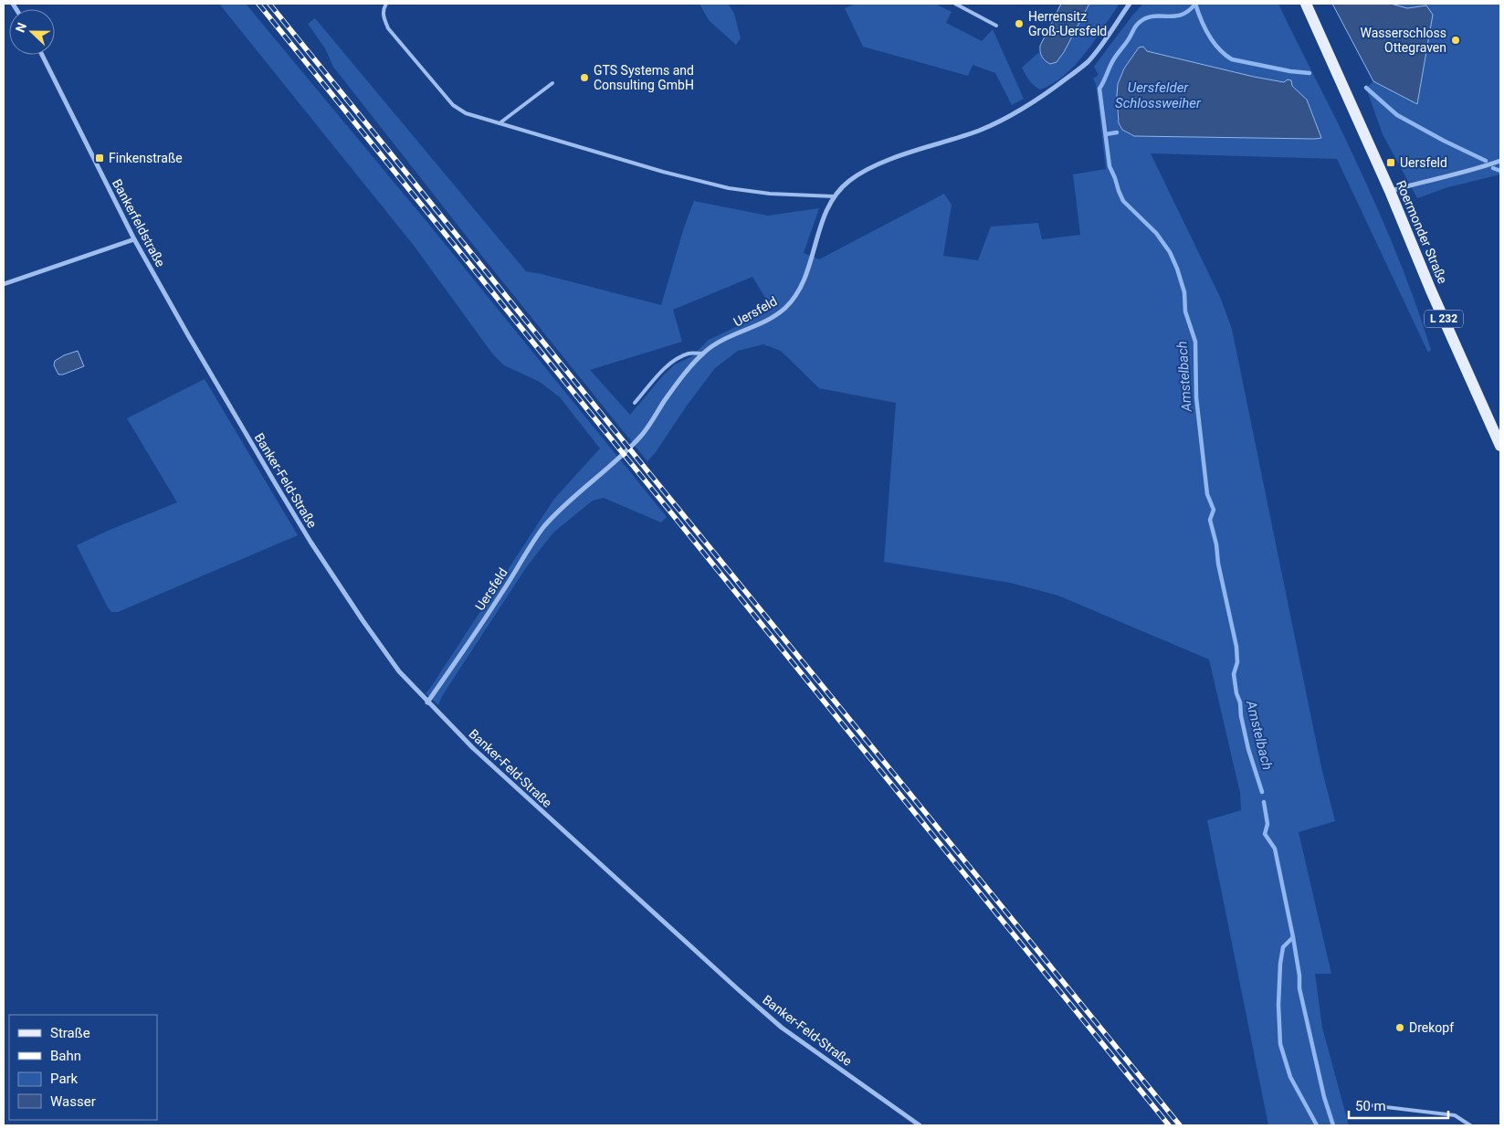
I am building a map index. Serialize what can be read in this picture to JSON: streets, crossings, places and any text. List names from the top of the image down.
{
  "streets": {
    "main road": ["Roermonder Straße", "L 232"],
    "street": ["Bankerfeldstraße", "Uersfeld", "Banker-Feld-Straße"]
  },
  "crossings": [
    ["Bankerfeldstraße", "Banker-Feld-Straße"],
    ["Uersfeld", "Banker-Feld-Straße"]
  ],
  "water": ["Uersfelder Schlossweiher", "Amstelbach"],
  "places": {
    "other": [
      "Herrensitz Groß-Uersfeld",
      "Wasserschloss Ottegraven",
      "GTS Systems and Consulting GmbH",
      "Drekopf"
    ],
    "transit": ["Finkenstraße", "Uersfeld"]
  },
  "legend": [
    "Straße",
    "Bahn",
    "Park",
    "Wasser"
  ],
  "scale_bar": "50 m",
  "north": "left"
}
